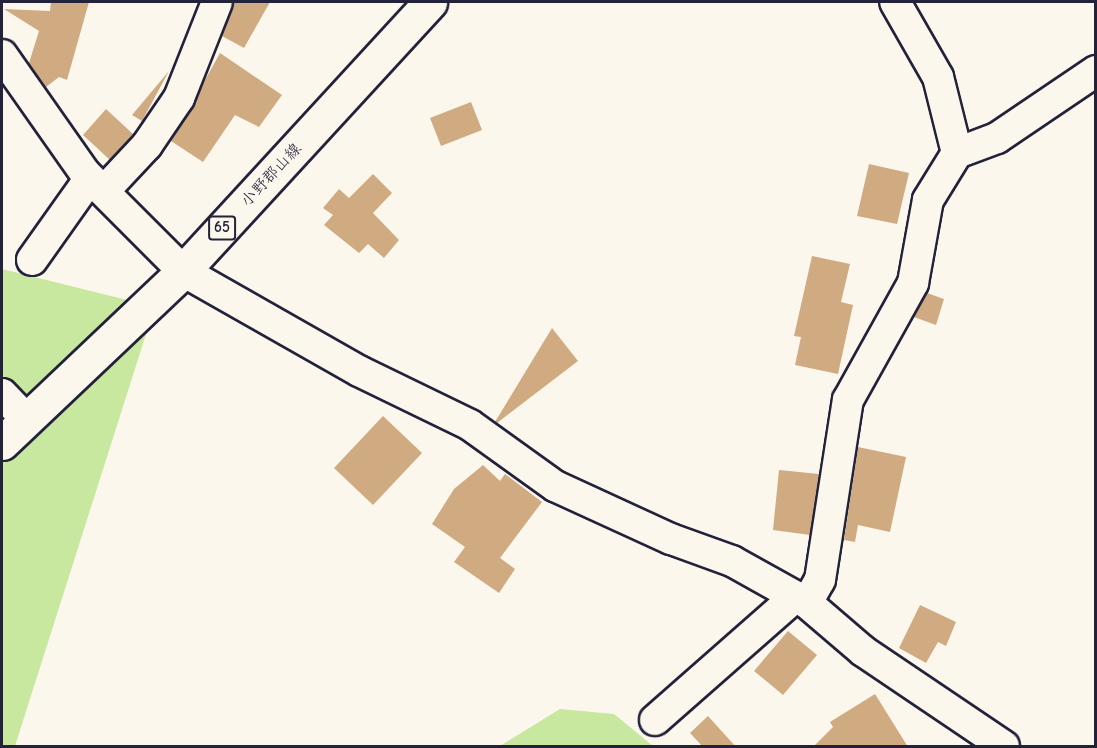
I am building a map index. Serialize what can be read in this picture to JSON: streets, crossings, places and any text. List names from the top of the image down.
{
  "streets": {
    "main road": ["小野郡山線", "65"]
  }
}
